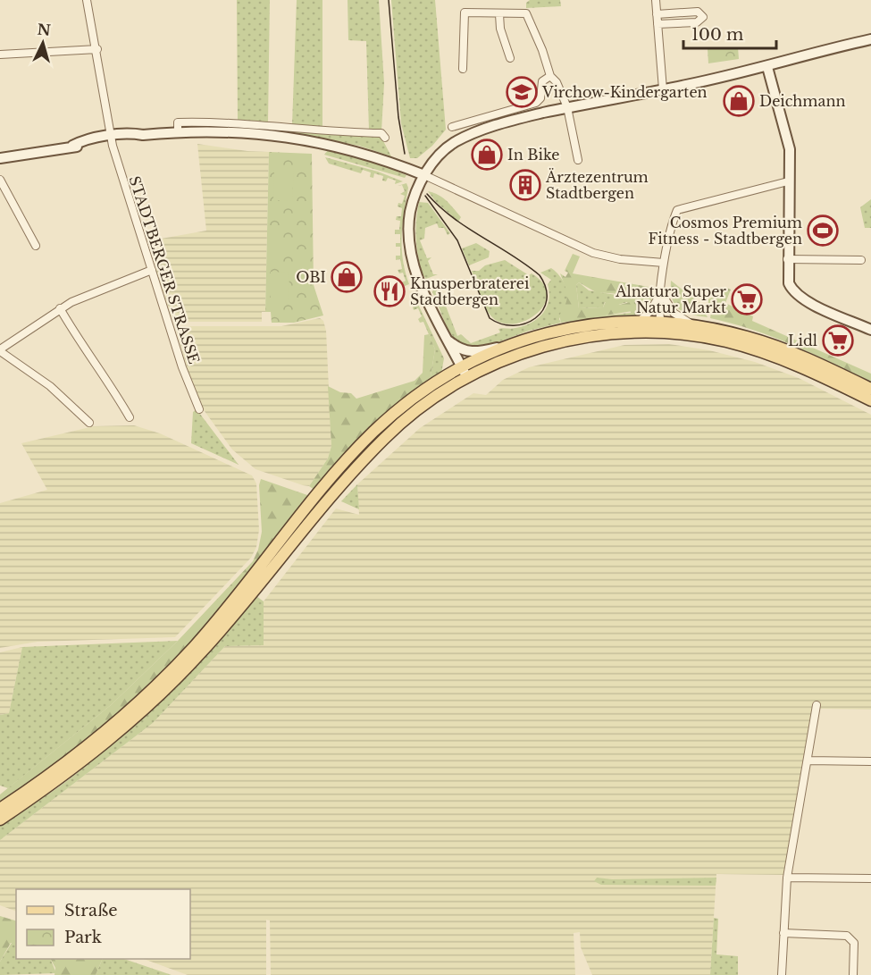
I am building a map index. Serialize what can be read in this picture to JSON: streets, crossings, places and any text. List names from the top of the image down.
{
  "streets": {
    "street": ["STADTBERGER STRASSE"]
  },
  "places": {
    "school or university": ["Virchow-Kindergarten"],
    "shop": ["Deichmann", "In Bike", "OBI"],
    "building": ["Ärztezentrum Stadtbergen"],
    "sports": ["Cosmos Premium Fitness - Stadtbergen"],
    "restaurant": ["Knusperbraterei Stadtbergen"],
    "supermarket": ["Alnatura Super Natur Markt", "Lidl"]
  },
  "legend": ["Straße", "Park"],
  "scale_bar": "100 m",
  "north": "top"
}
